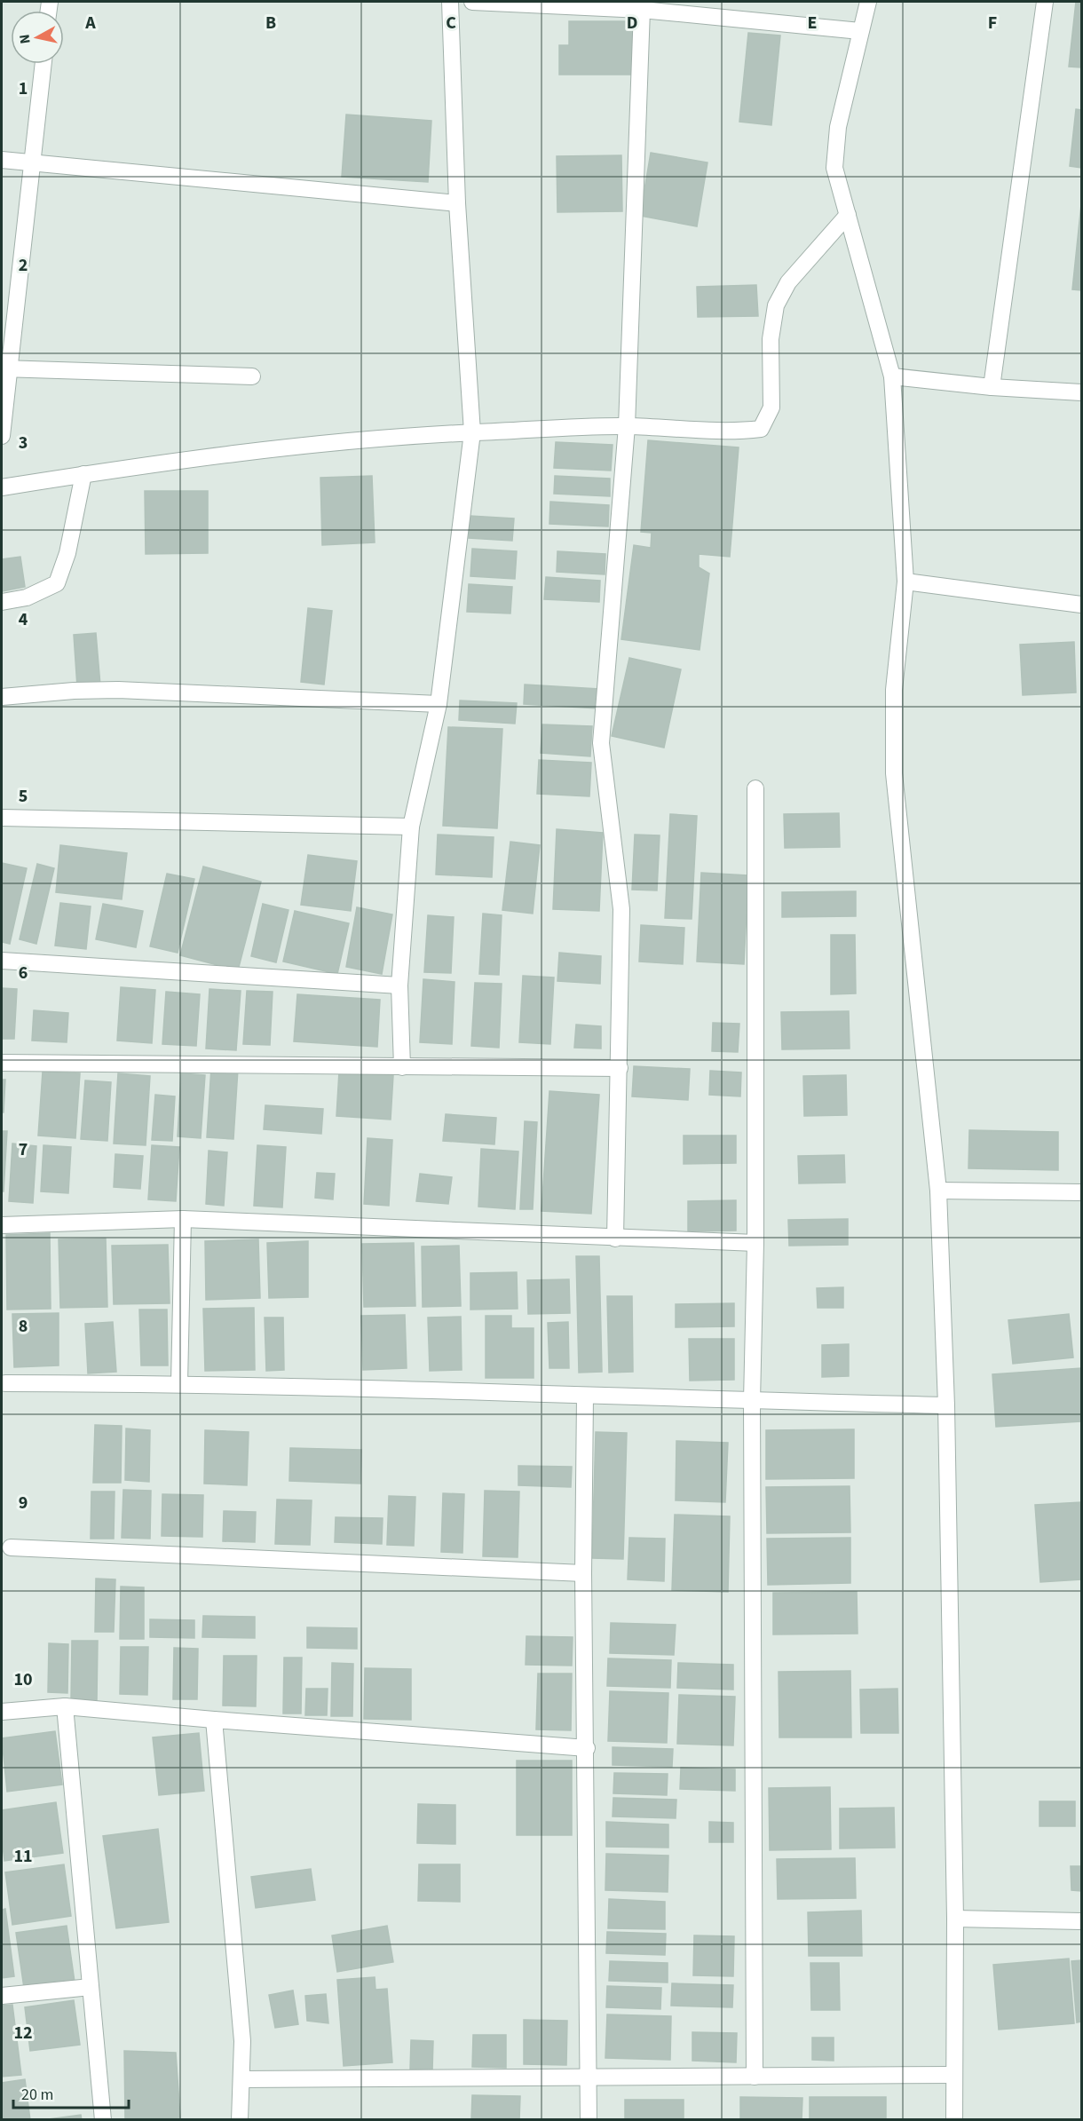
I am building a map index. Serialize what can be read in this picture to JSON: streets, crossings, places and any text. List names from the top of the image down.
{
  "scale_bar": "20 m",
  "north": "left",
  "grid": {
    "columns": [
      "A",
      "B",
      "C",
      "D",
      "E",
      "F"
    ],
    "rows": [
      "1",
      "2",
      "3",
      "4",
      "5",
      "6",
      "7",
      "8",
      "9",
      "10",
      "11",
      "12"
    ]
  }
}
